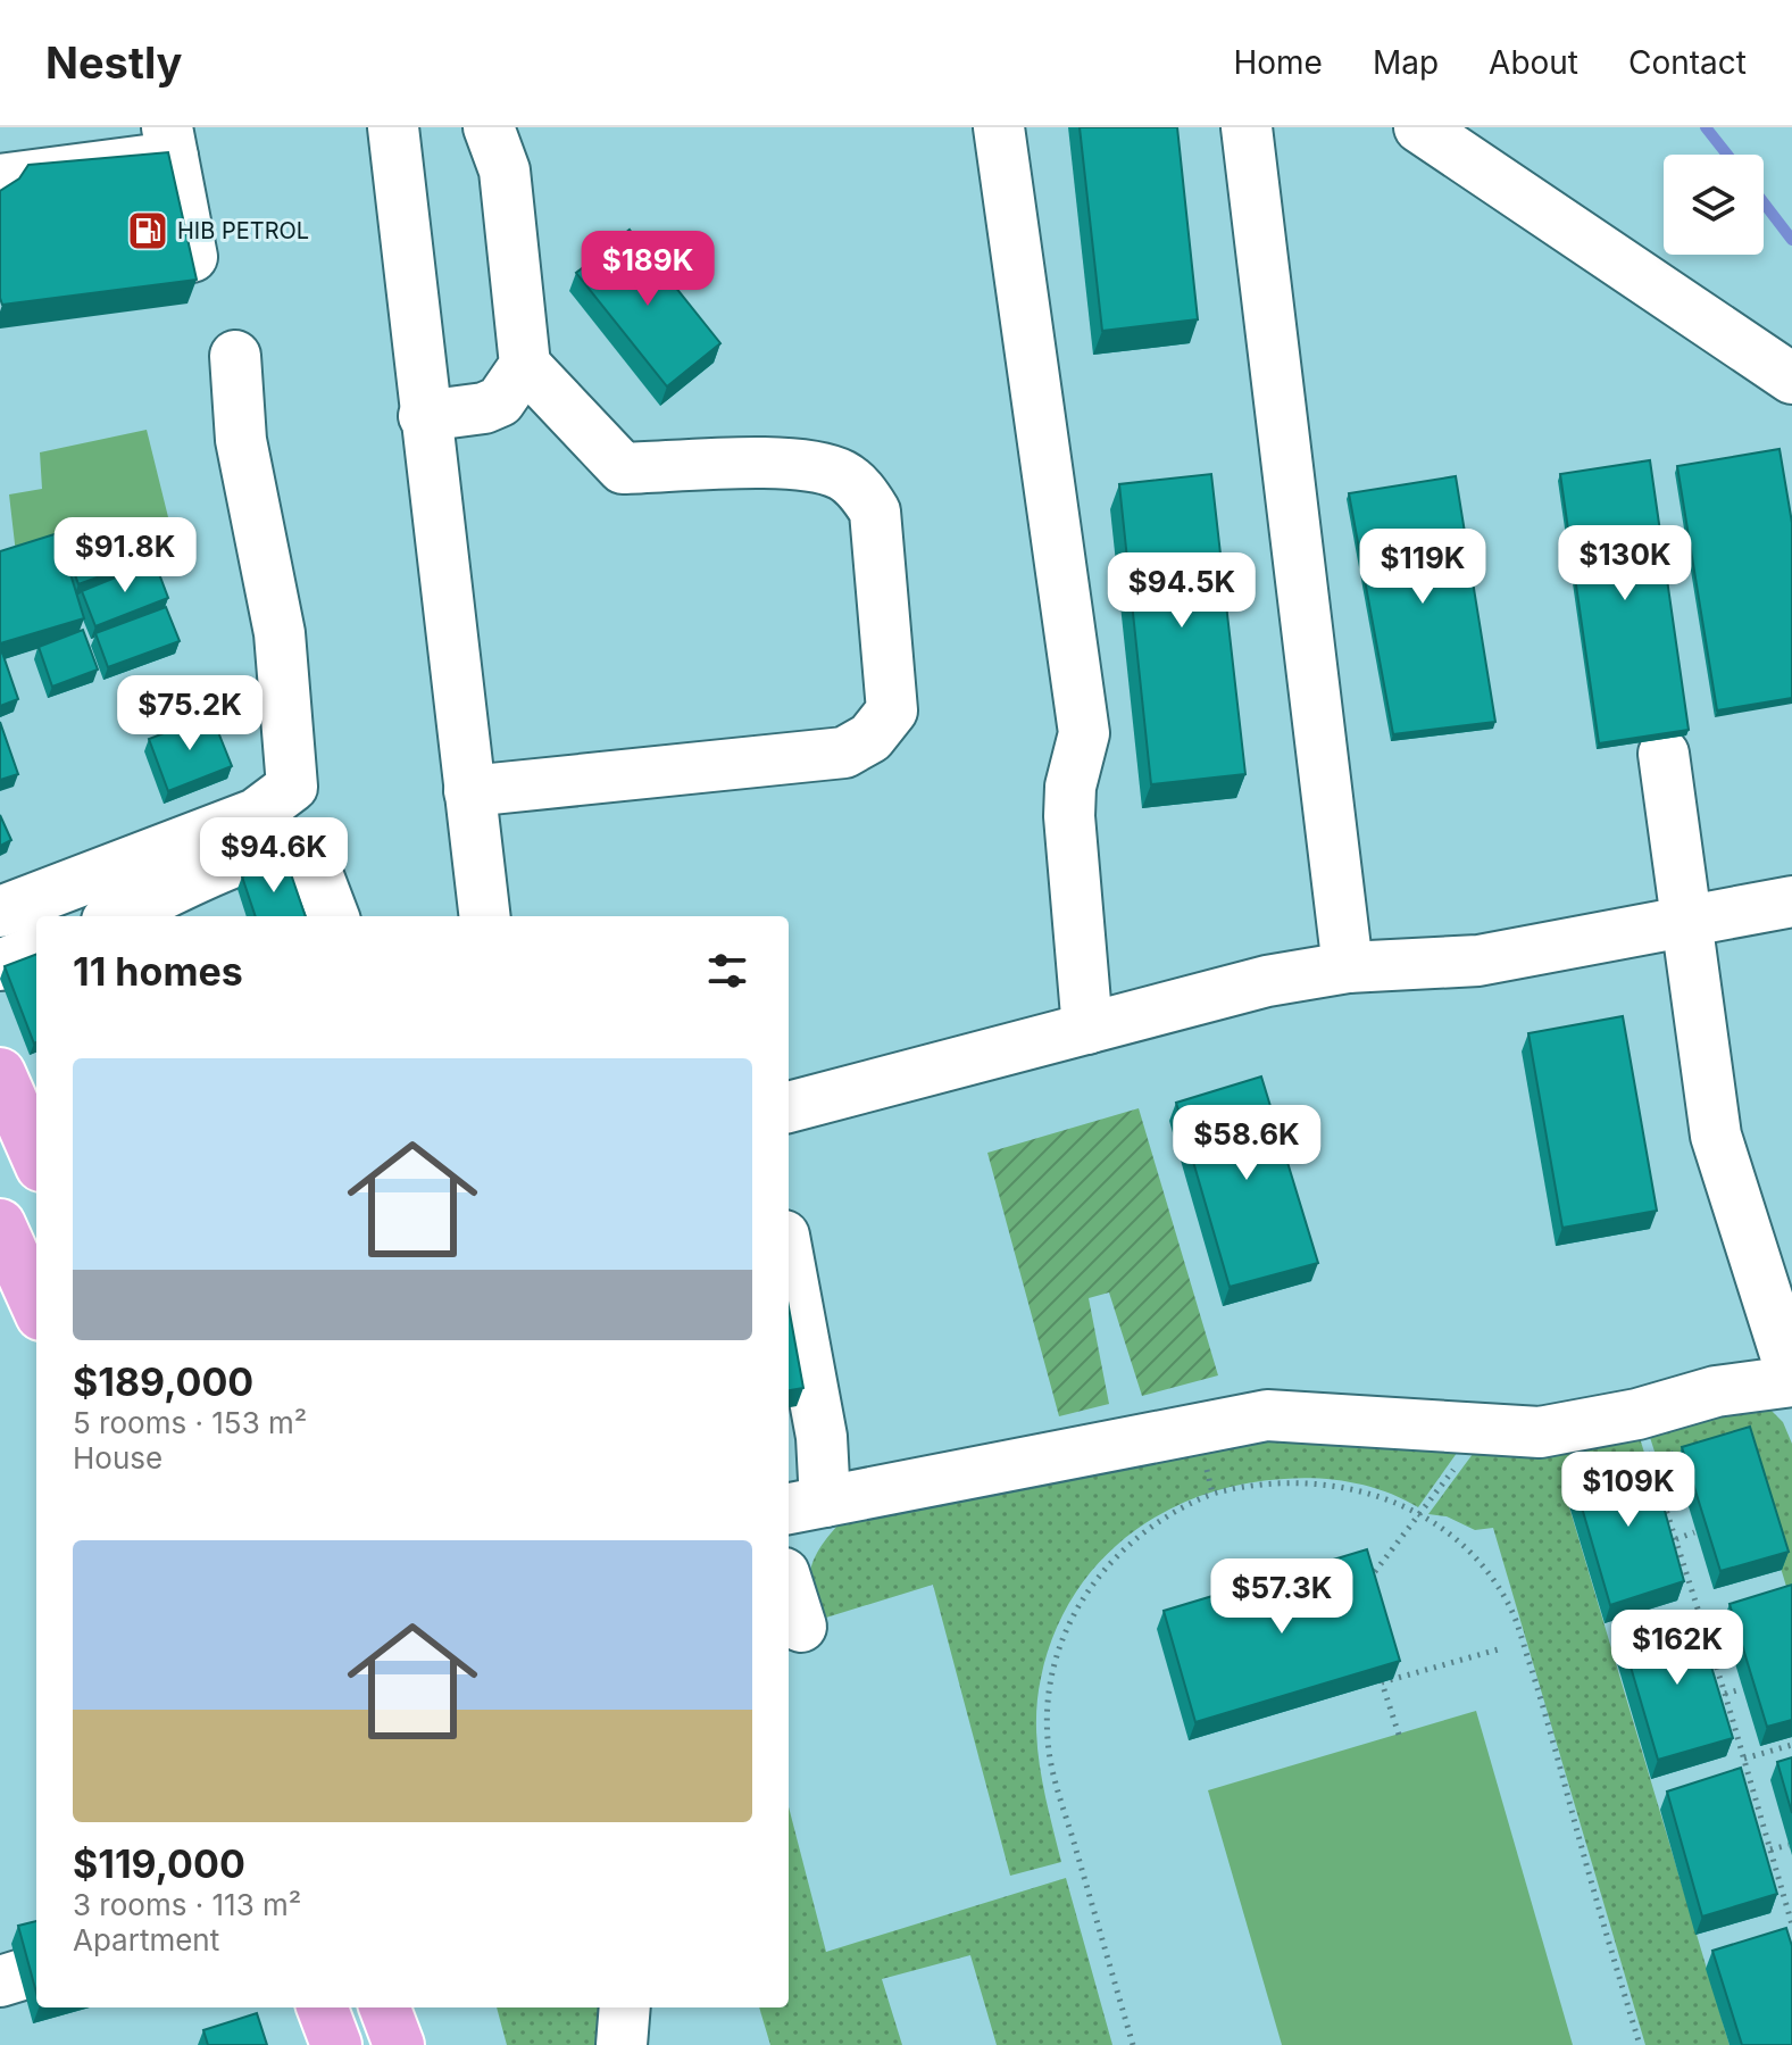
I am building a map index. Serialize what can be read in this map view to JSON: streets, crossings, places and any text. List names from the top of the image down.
{
  "places": {
    "fuel station": ["HIB PETROL"]
  },
  "page": {
    "header": "Nestly",
    "nav": [
      "Home",
      "Map",
      "About",
      "Contact"
    ],
    "price": [
      "$189K",
      "$91.8K",
      "$130K",
      "$119K",
      "$94.5K",
      "$75.2K",
      "$94.6K",
      "$58.6K",
      "$109K",
      "$57.3K",
      "$162K"
    ],
    "heading": "11 homes",
    "list": [
      {
        "name": "$189,000",
        "note": "5 rooms · 153 m² · House"
      },
      {
        "name": "$119,000",
        "note": "3 rooms · 113 m² · Apartment"
      }
    ]
  }
}
